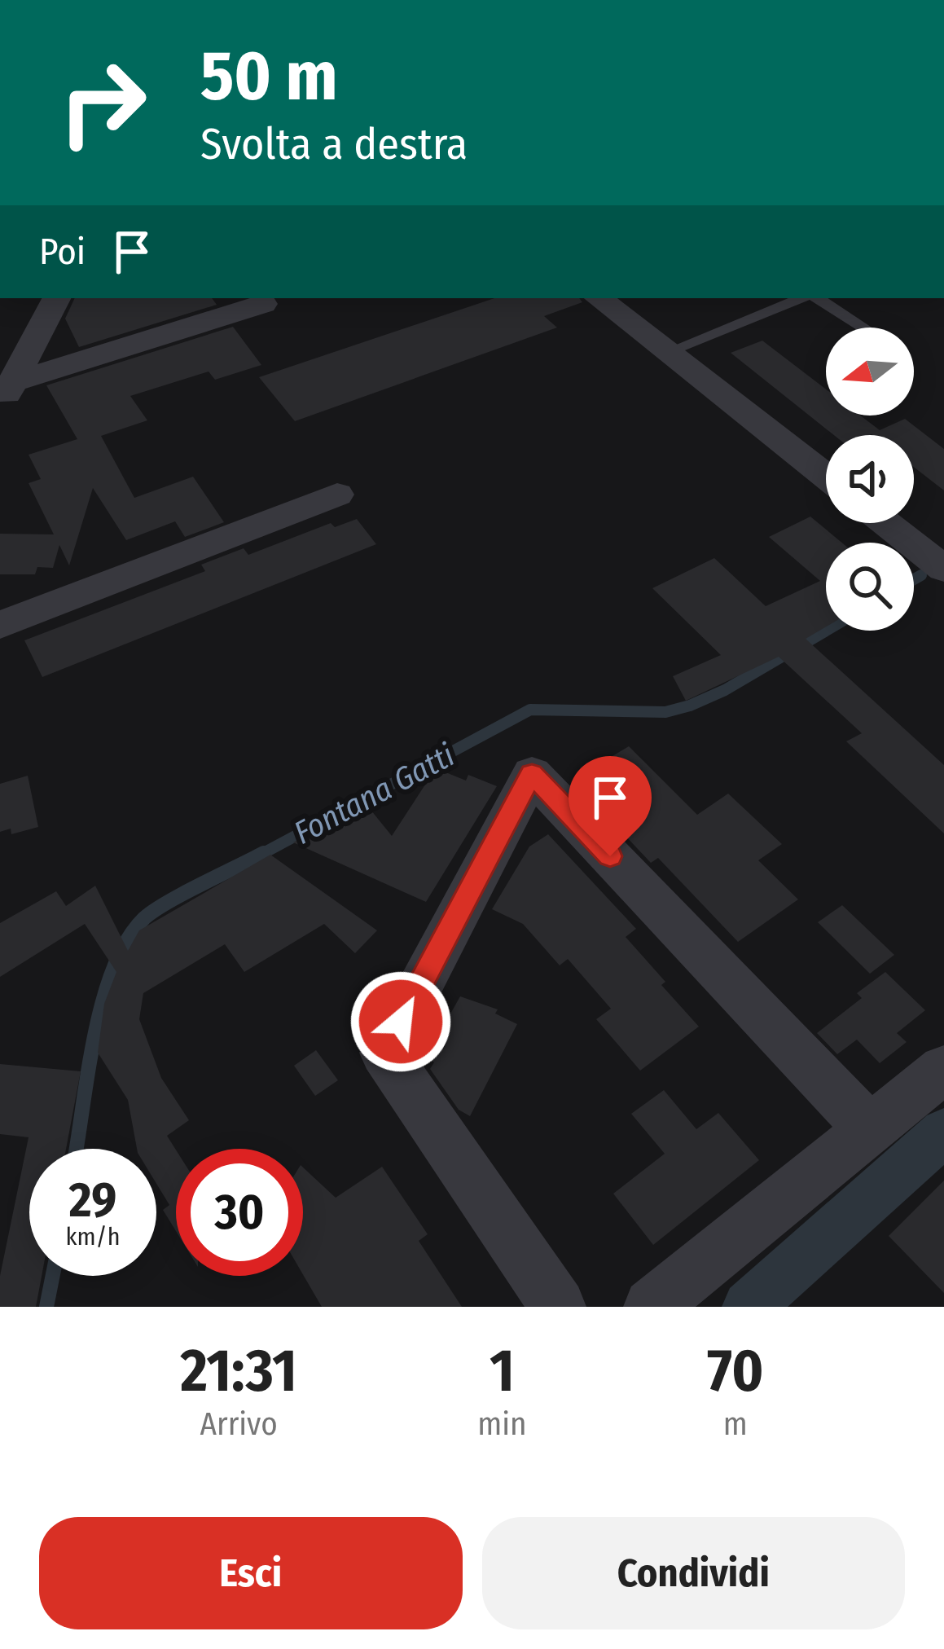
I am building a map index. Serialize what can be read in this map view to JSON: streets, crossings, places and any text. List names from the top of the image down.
{
  "water": ["Fontana Gatti"],
  "north": "left",
  "page": {
    "turn": ["50 m", "Svolta a destra"],
    "then": "Poi",
    "speed": "29 km/h",
    "limit": "30",
    "eta": [
      "21:31",
      "Arrivo",
      "1",
      "min",
      "70",
      "m"
    ],
    "buttons": ["Esci", "Condividi"]
  }
}
